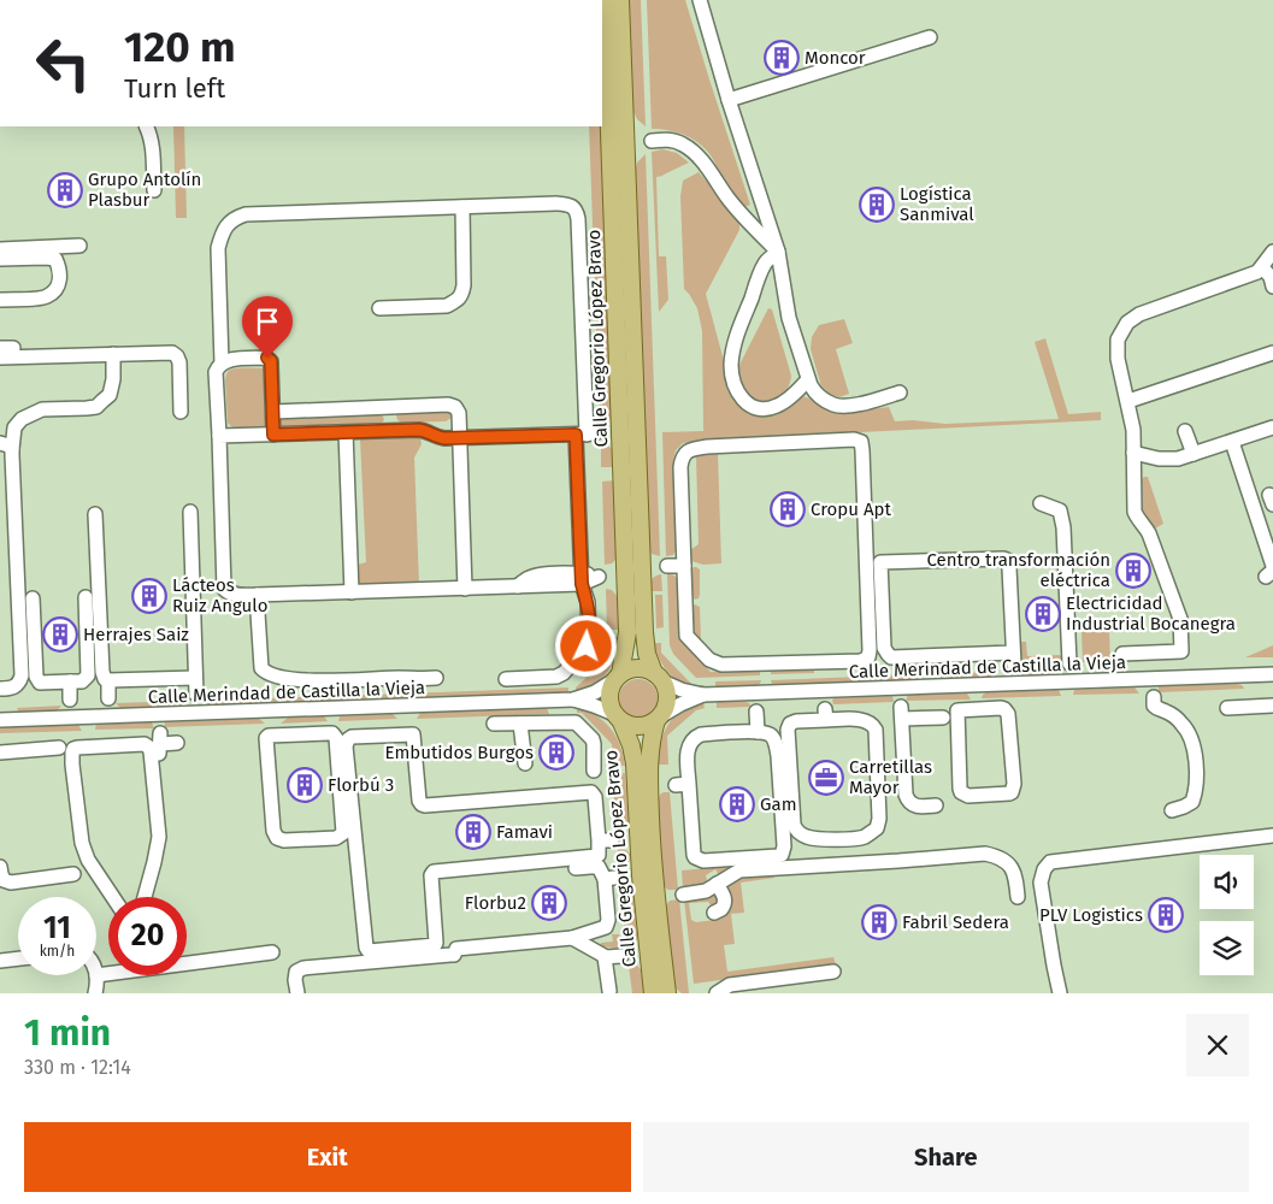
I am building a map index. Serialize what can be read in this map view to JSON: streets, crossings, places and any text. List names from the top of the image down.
{
  "streets": {
    "main road": ["Calle Gregorio López Bravo"],
    "street": ["Calle Merindad de Castilla la Vieja"]
  },
  "crossings": [
    ["Calle Gregorio López Bravo", "Calle Merindad de Castilla la Vieja"]
  ],
  "places": {
    "building": [
      "Moncor",
      "Grupo Antolín Plasbur",
      "Logística Sanmival",
      "Cropu Apt",
      "Centro transformación eléctrica",
      "Lácteos Ruiz Angulo",
      "Electricidad Industrial Bocanegra",
      "Herrajes Saiz",
      "Embutidos Burgos",
      "Florbú 3",
      "Gam",
      "Famavi",
      "Florbu2",
      "PLV Logistics",
      "Fabril Sedera"
    ],
    "office": ["Carretillas Mayor"]
  },
  "page": {
    "turn": ["120 m", "Turn left"],
    "speed": "11 km/h",
    "limit": "20",
    "heading": ["1 min", "330 m · 12:14"],
    "buttons": ["Exit", "Share"]
  }
}
